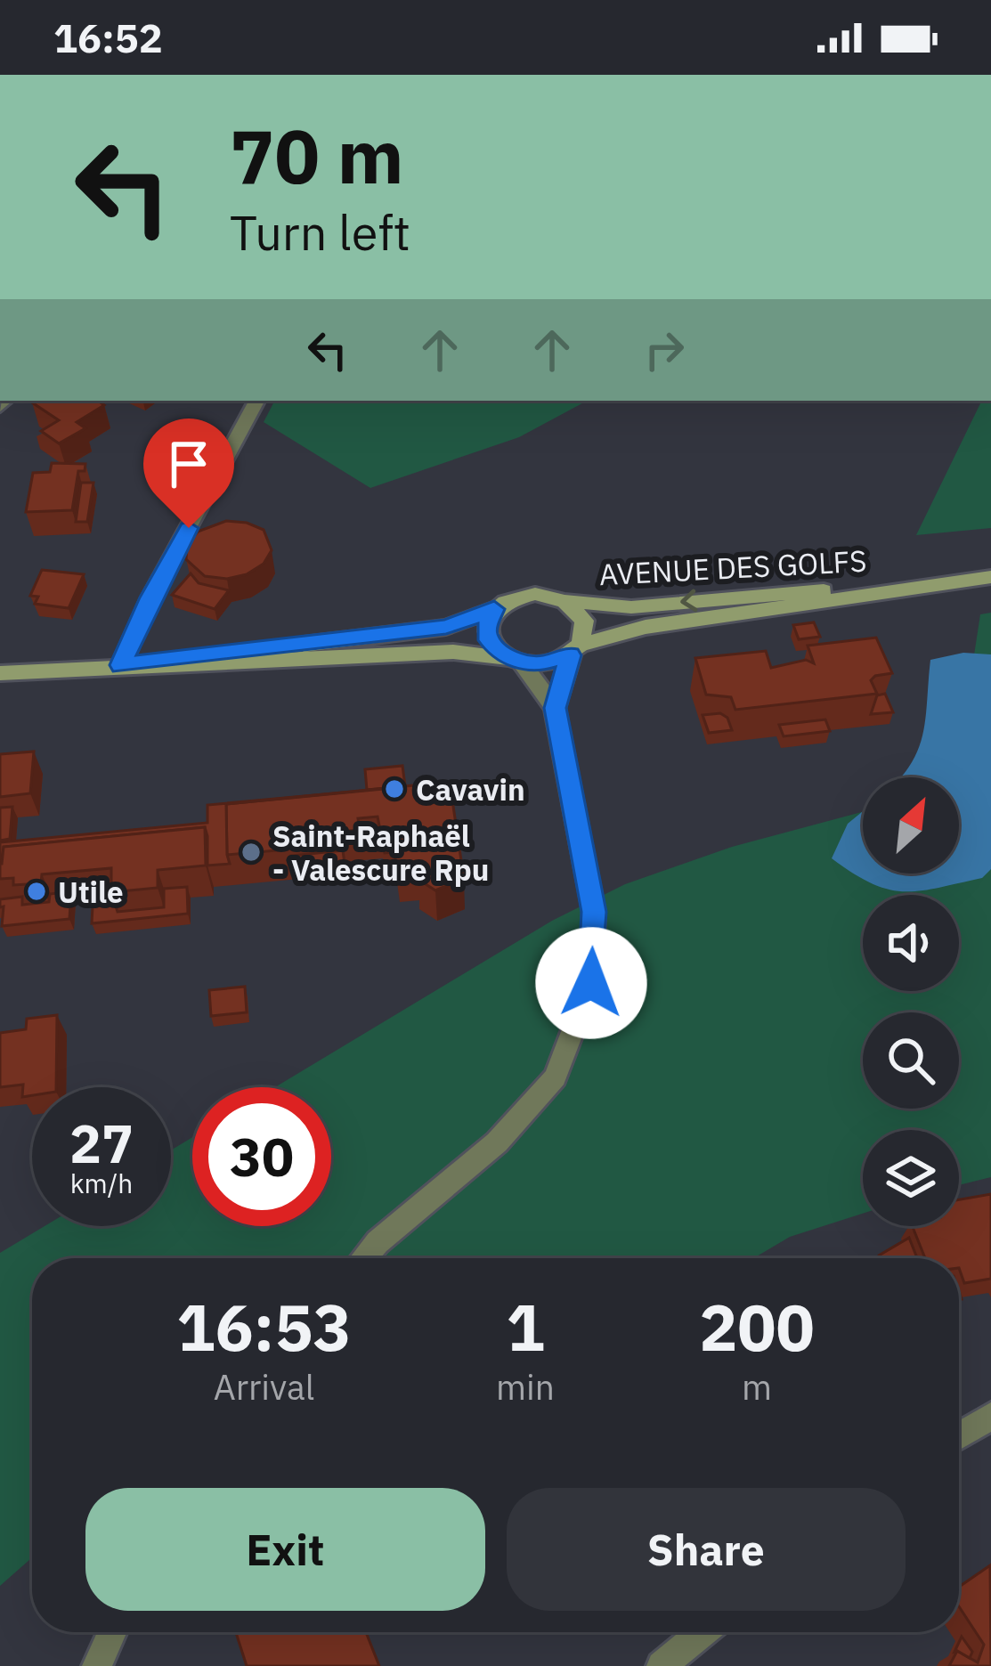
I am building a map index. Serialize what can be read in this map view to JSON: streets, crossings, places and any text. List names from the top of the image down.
{
  "streets": {
    "main road": ["AVENUE DES GOLFS"]
  },
  "places": ["Cavavin", "Saint-Raphaël - Valescure Rpu", "Utile"],
  "north": "top right",
  "page": {
    "status": "16:52",
    "turn": ["70 m", "Turn left"],
    "speed": "27 km/h",
    "limit": "30",
    "eta": [
      "16:53",
      "Arrival",
      "1",
      "min",
      "200",
      "m"
    ],
    "buttons": ["Exit", "Share"]
  }
}
